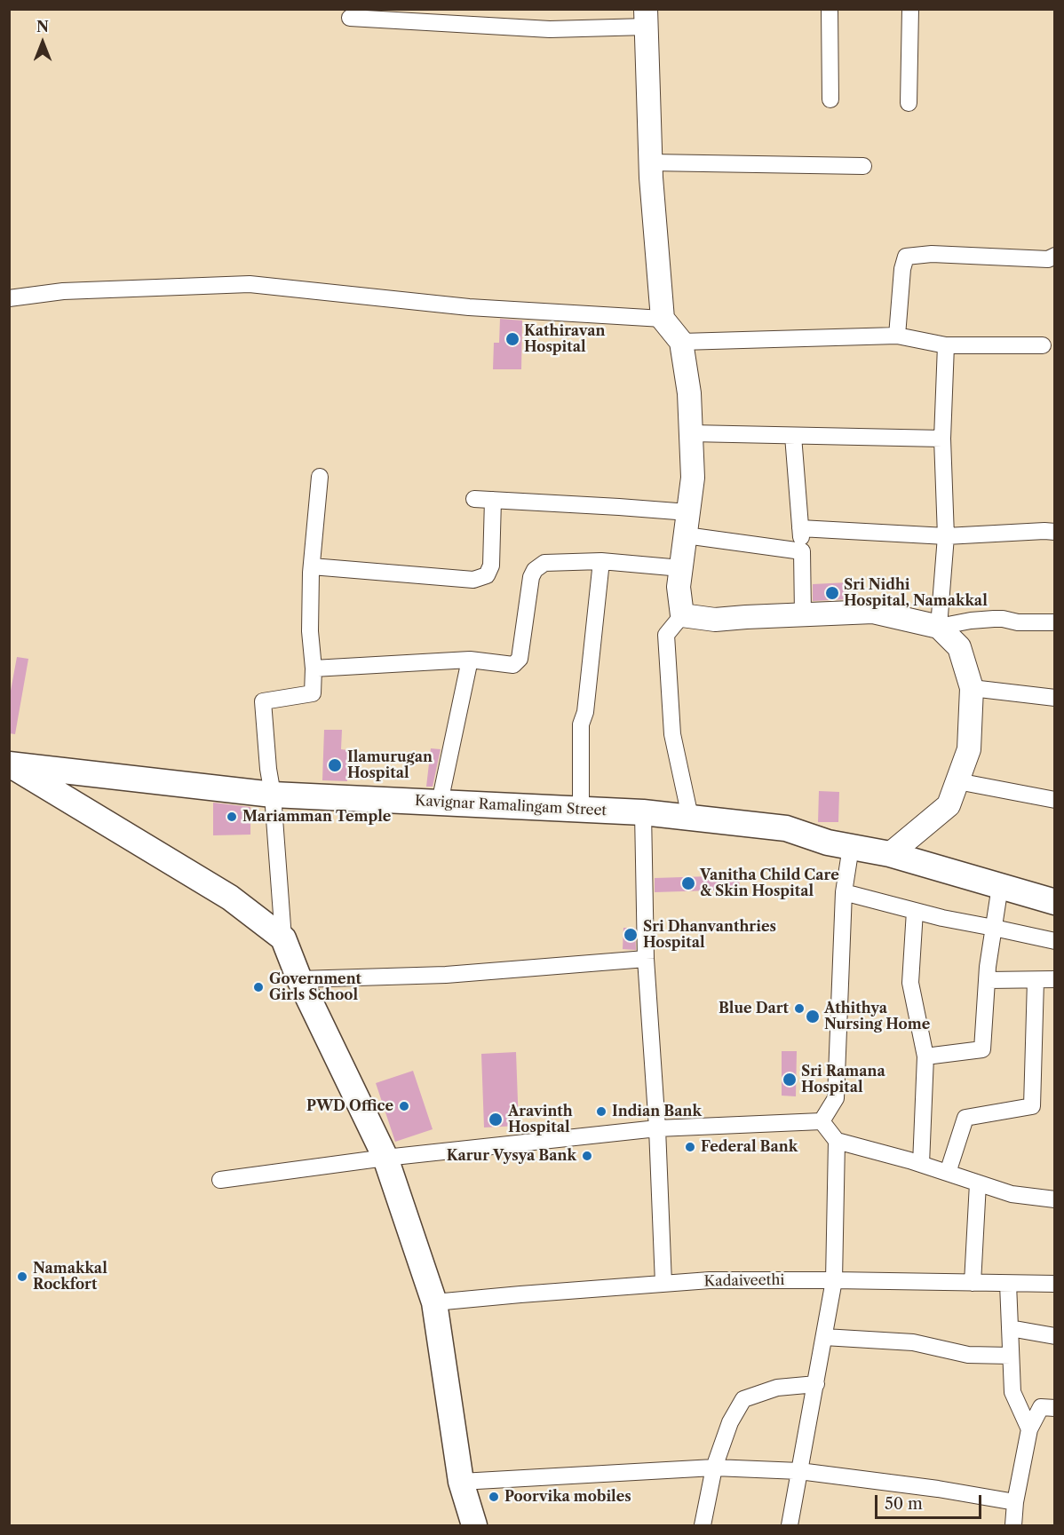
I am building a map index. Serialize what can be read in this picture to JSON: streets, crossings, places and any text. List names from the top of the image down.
{
  "streets": {
    "main road": ["Kavignar Ramalingam Street"],
    "street": ["Kadaiveethi"]
  },
  "places": [
    "Kathiravan Hospital",
    "Sri Nidhi Hospital, Namakkal",
    "Ilamurugan Hospital",
    "Mariamman Temple",
    "Vanitha Child Care & Skin Hospital",
    "Sri Dhanvanthries Hospital",
    "Government Girls School",
    "Blue Dart",
    "Athithya Nursing Home",
    "Sri Ramana Hospital",
    "PWD Office",
    "Indian Bank",
    "Aravinth Hospital",
    "Federal Bank",
    "Karur Vysya Bank",
    "Namakkal Rockfort",
    "Poorvika mobiles"
  ],
  "scale_bar": "50 m",
  "north": "top"
}
